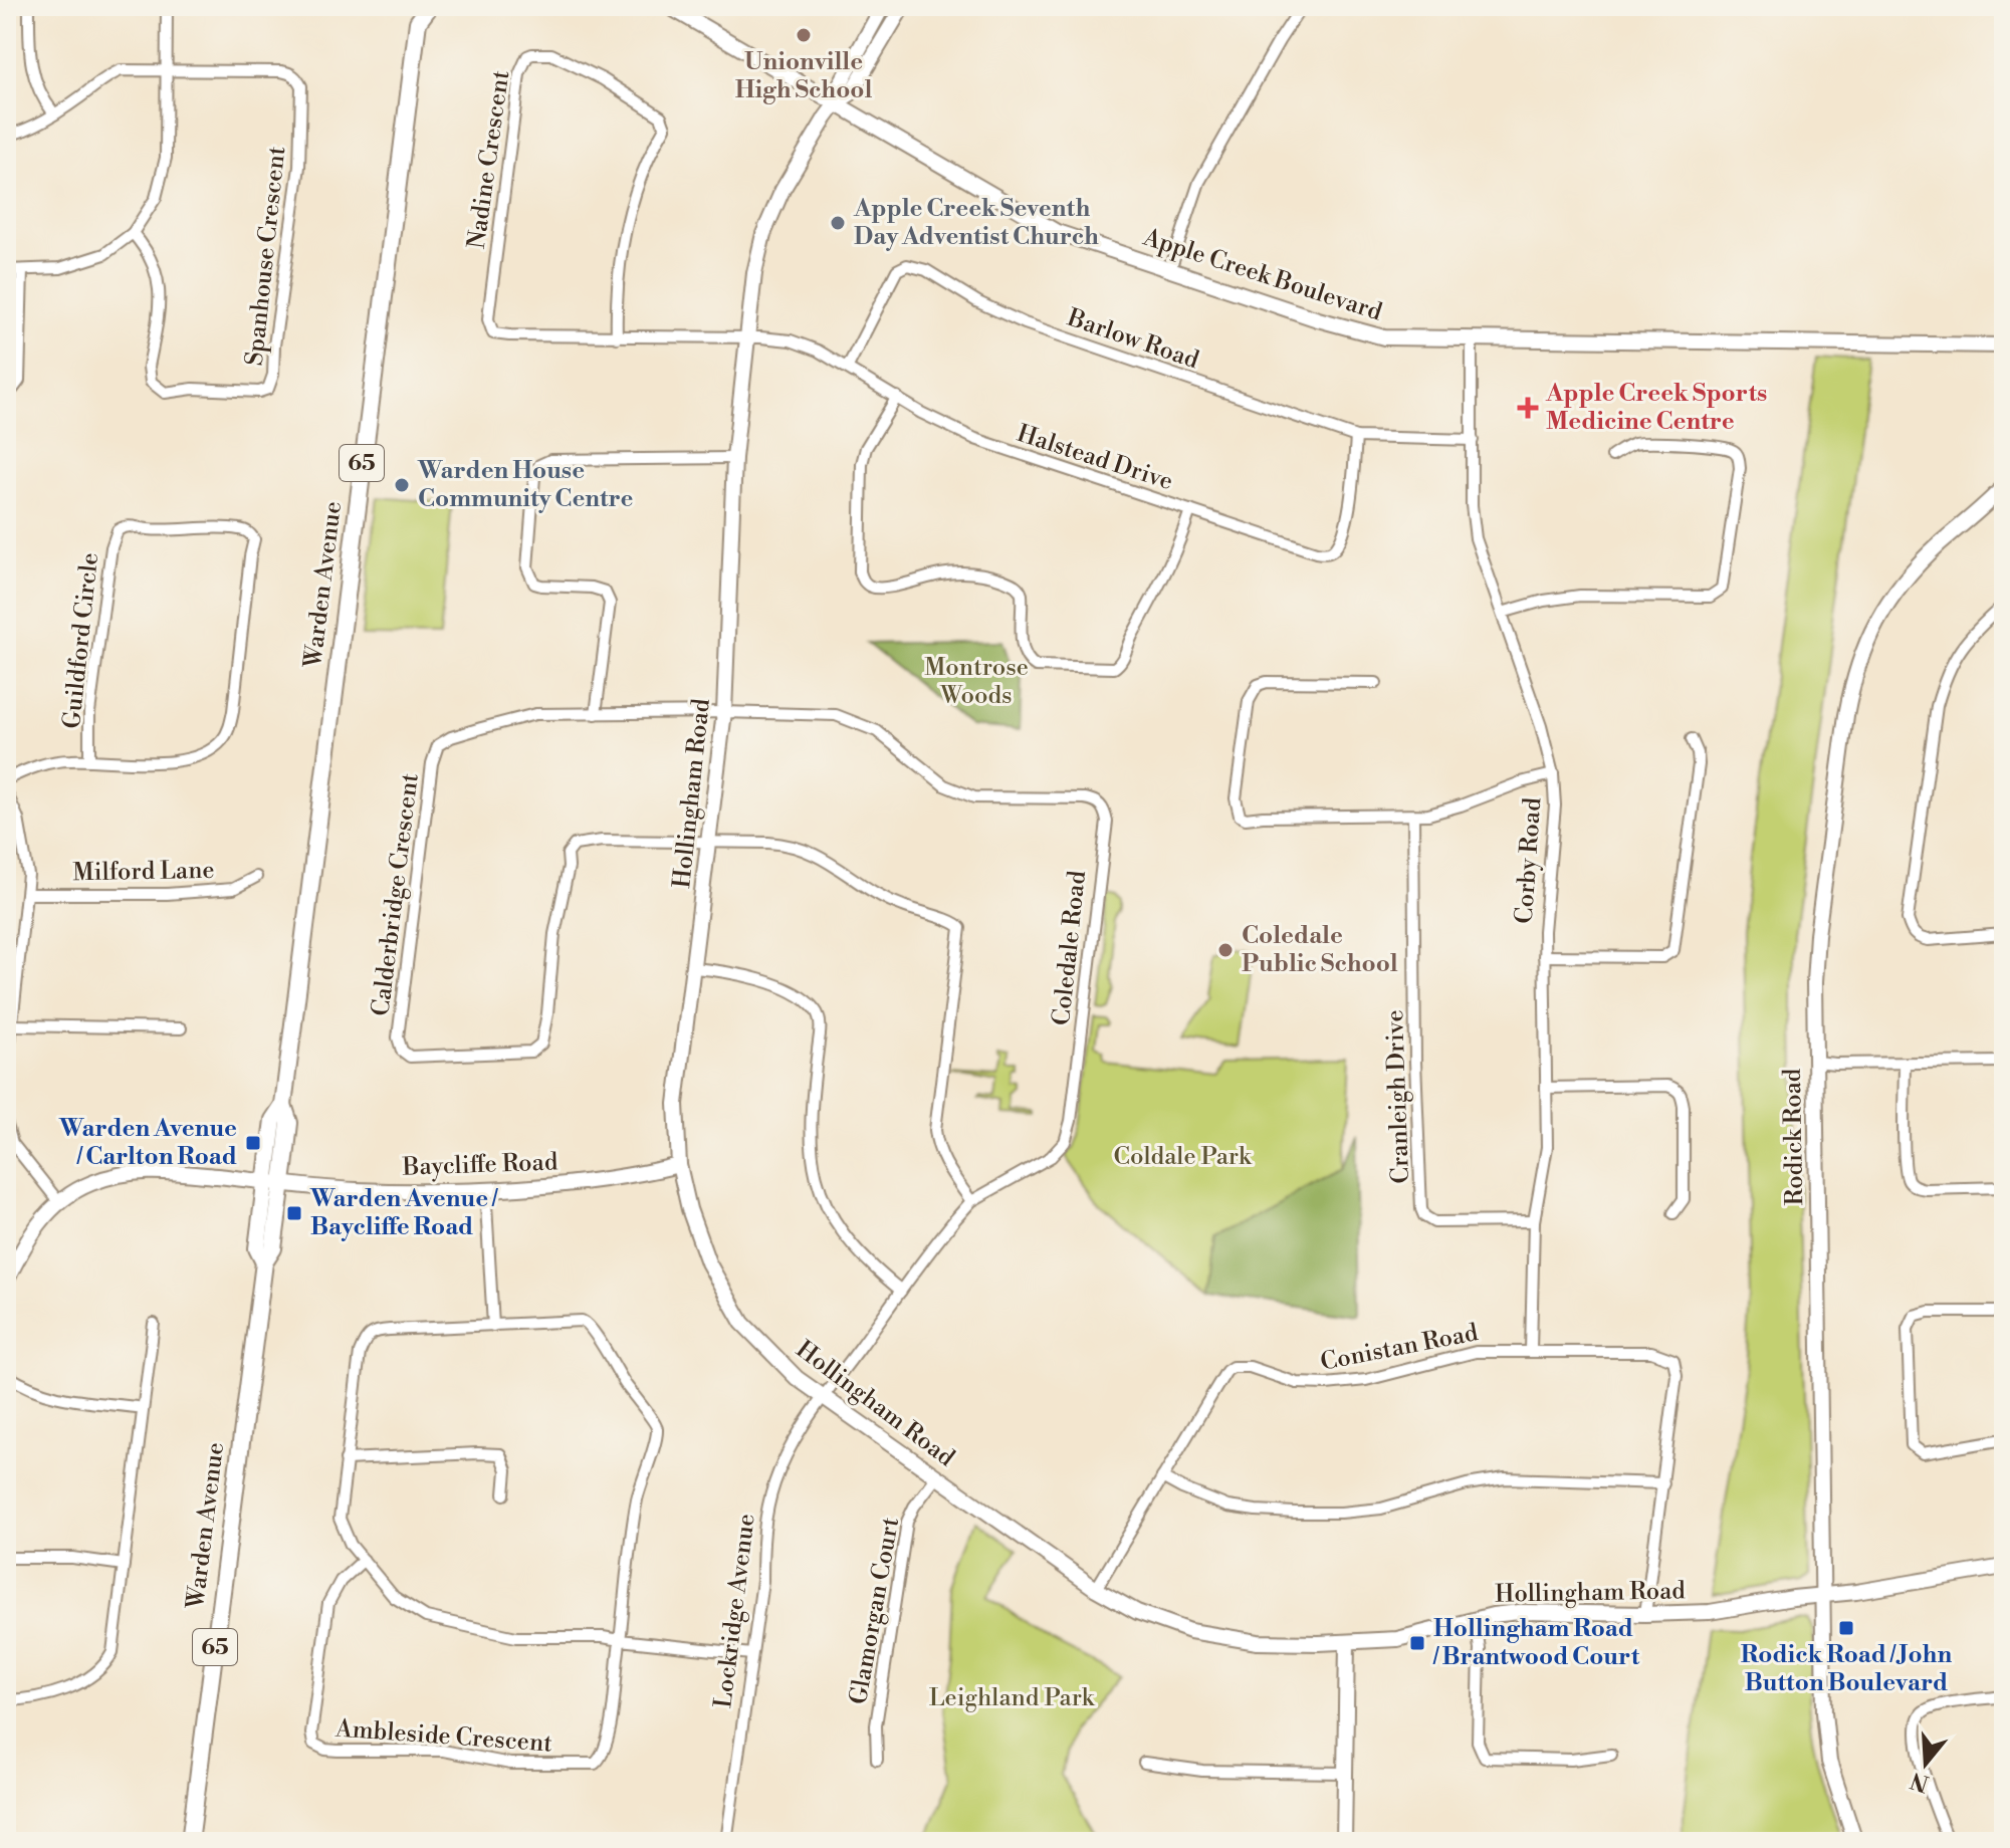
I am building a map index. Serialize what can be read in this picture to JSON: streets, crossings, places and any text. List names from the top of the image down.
{
  "streets": {
    "main road": [
      "Apple Creek Boulevard",
      "65",
      "Warden Avenue",
      "Hollingham Road",
      "Rodick Road",
      "Baycliffe Road"
    ],
    "street": [
      "Nadine Crescent",
      "Spanhouse Crescent",
      "Barlow Road",
      "Halstead Drive",
      "Guildford Circle",
      "Corby Road",
      "Milford Lane",
      "Calderbridge Crescent",
      "Coledale Road",
      "Cranleigh Drive",
      "Conistan Road",
      "Lockridge Avenue",
      "Glamorgan Court",
      "Ambleside Crescent"
    ]
  },
  "crossings": [
    ["Nadine Crescent", "Halstead Drive"],
    ["Nadine Crescent", "Hollingham Road"],
    ["Apple Creek Boulevard", "Hollingham Road"],
    ["Apple Creek Boulevard", "Corby Road"],
    ["Barlow Road", "Halstead Drive"],
    ["Barlow Road", "Corby Road"],
    ["Halstead Drive", "Hollingham Road"],
    ["Warden Avenue", "Baycliffe Road"],
    ["Hollingham Road", "Calderbridge Crescent"],
    ["Hollingham Road", "Coledale Road"],
    ["Hollingham Road", "Rodick Road"],
    ["Hollingham Road", "Baycliffe Road"],
    ["Hollingham Road", "Conistan Road"],
    ["Hollingham Road", "Lockridge Avenue"],
    ["Hollingham Road", "Glamorgan Court"],
    ["Corby Road", "Cranleigh Drive"],
    ["Corby Road", "Conistan Road"],
    ["Calderbridge Crescent", "Coledale Road"],
    ["Coledale Road", "Lockridge Avenue"]
  ],
  "parks": ["Montrose Woods", "Coldale Park", "Leighland Park"],
  "places": {
    "other": [
      "Unionville High School",
      "Apple Creek Seventh Day Adventist Church",
      "Warden House Community Centre",
      "Coledale Public School"
    ],
    "health": ["Apple Creek Sports Medicine Centre"],
    "transit": [
      "Warden Avenue / Carlton Road",
      "Warden Avenue / Baycliffe Road",
      "Rodick Road / John Button Boulevard",
      "Hollingham Road / Brantwood Court"
    ]
  },
  "north": "bottom"
}
